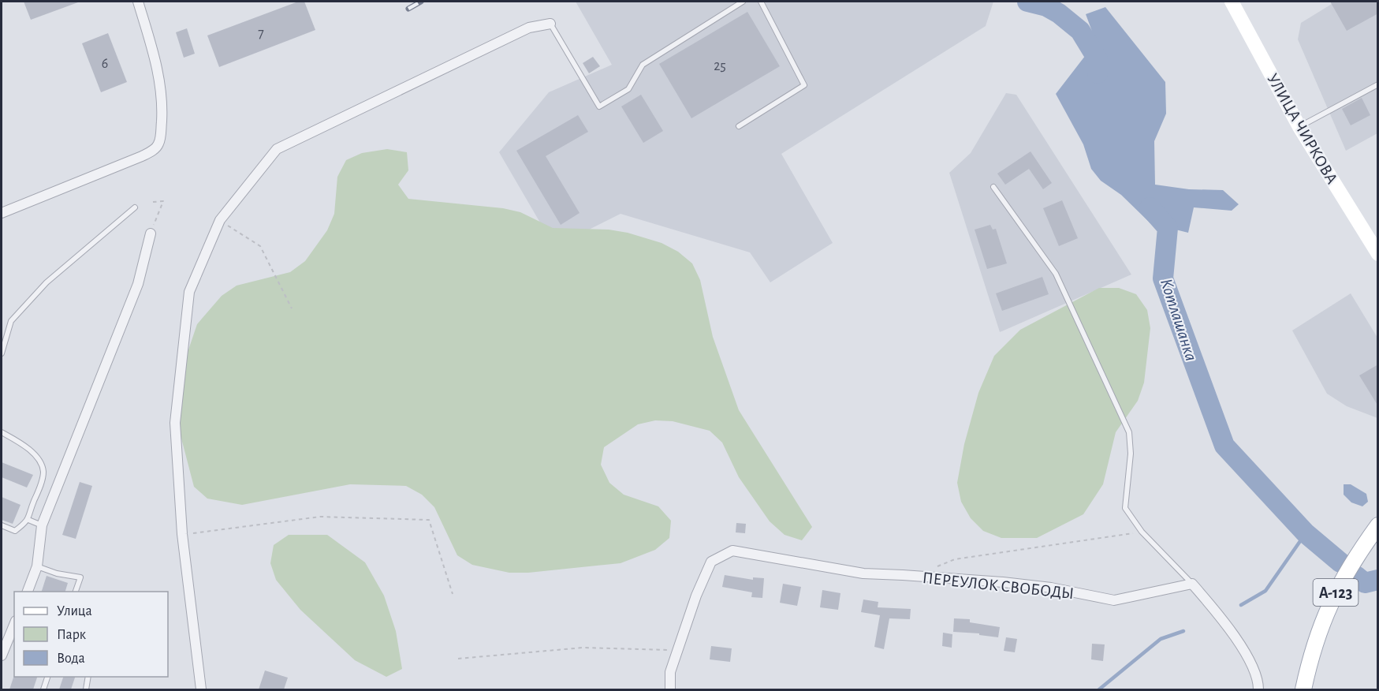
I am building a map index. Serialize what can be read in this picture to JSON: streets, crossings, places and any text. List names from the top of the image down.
{
  "streets": {
    "main road": ["УЛИЦА ЧИРКОВА", "А-123"],
    "street": ["ПЕРЕУЛОК СВОБОДЫ"]
  },
  "water": ["Котлашанка"],
  "house_numbers": ["7", "6", "25"],
  "legend": ["Улица", "Парк", "Вода"]
}
